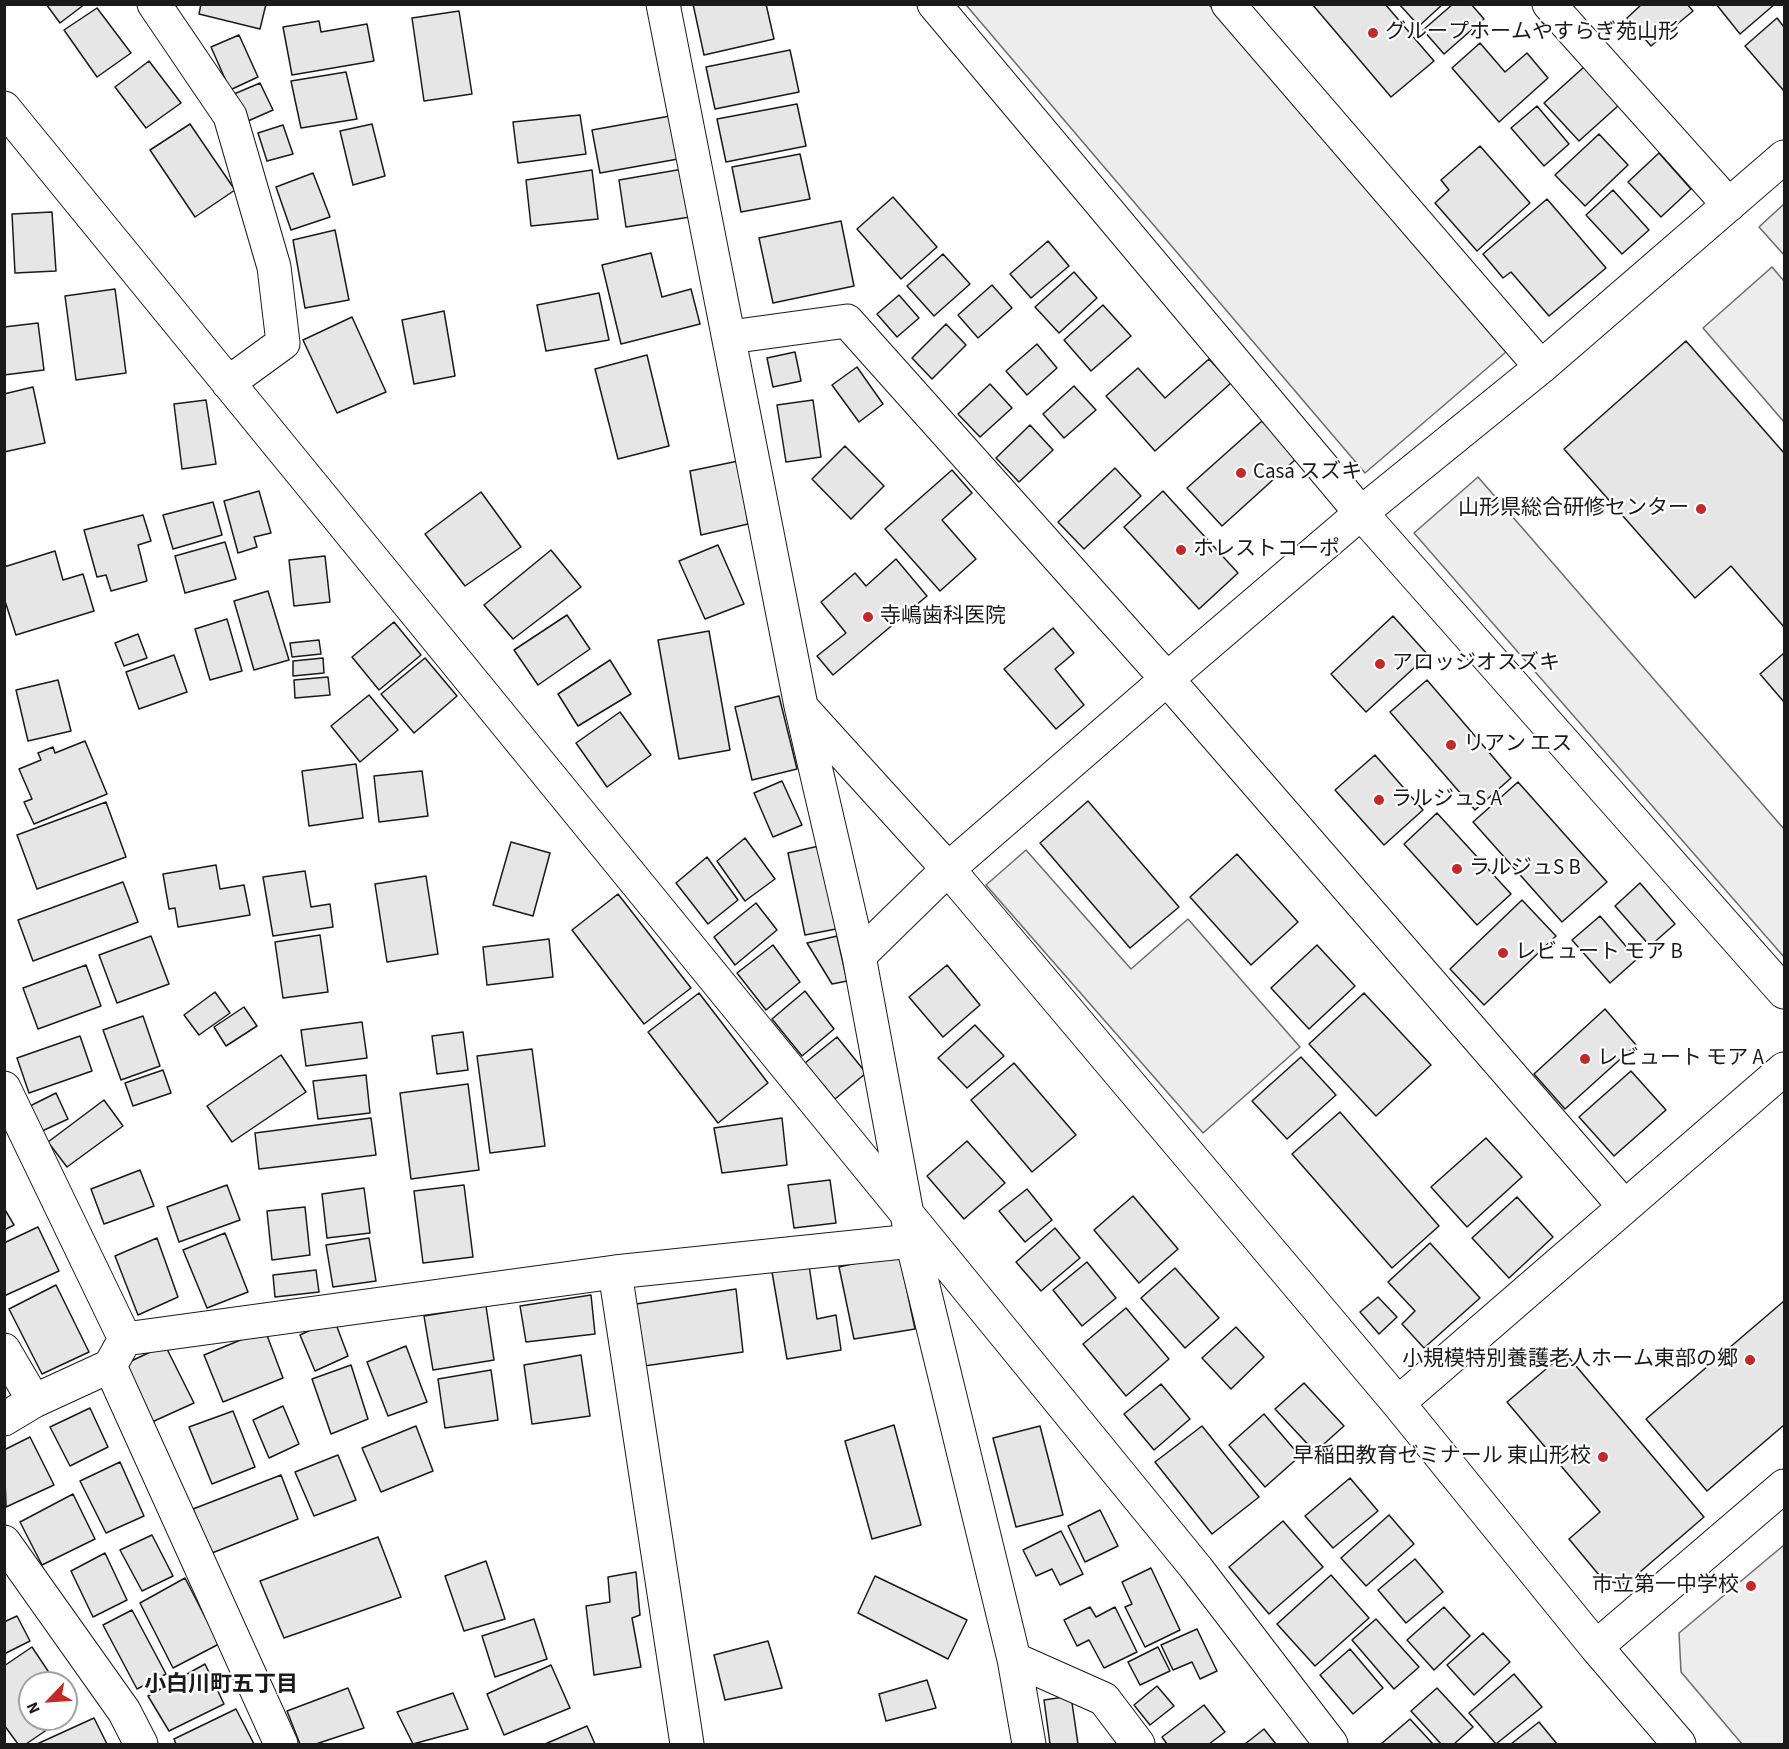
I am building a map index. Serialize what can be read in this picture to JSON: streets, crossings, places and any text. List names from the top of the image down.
{
  "districts": ["小白川町五丁目"],
  "places": [
    "グループホームやすらぎ苑山形",
    "Casa スズキ",
    "山形県総合研修センター",
    "ホレストコーポ",
    "寺嶋歯科医院",
    "アロッジオスズキ",
    "リアン エス",
    "ラルジュS A",
    "ラルジュS B",
    "レビュート モア B",
    "レビュート モア A",
    "小規模特別養護老人ホーム東部の郷",
    "早稲田教育ゼミナール 東山形校",
    "市立第一中学校"
  ],
  "north": "bottom left"
}
